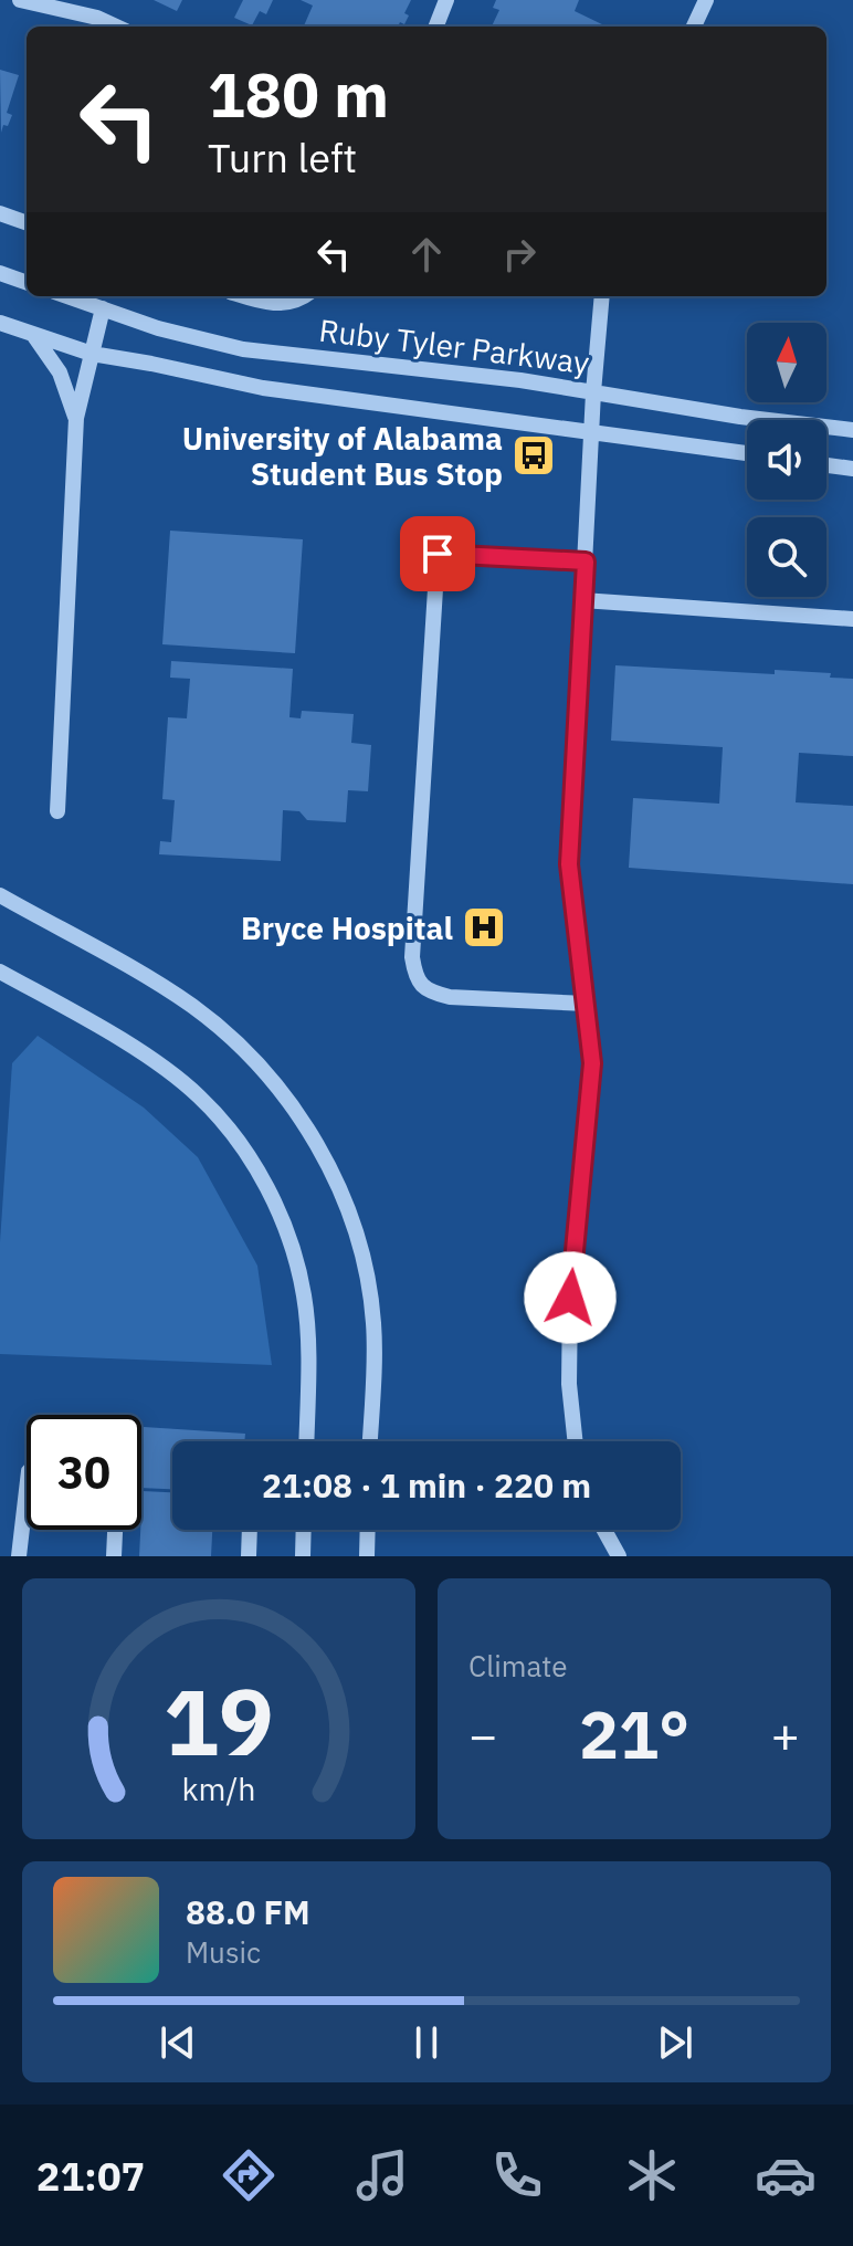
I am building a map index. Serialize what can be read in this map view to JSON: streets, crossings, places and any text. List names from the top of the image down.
{
  "streets": {
    "street": ["Ruby Tyler Parkway"]
  },
  "places": {
    "bus stop": ["University of Alabama Student Bus Stop"],
    "hospital": ["Bryce Hospital"]
  },
  "north": "top",
  "page": {
    "turn": ["180 m", "Turn left"],
    "limit": "30",
    "trip": "21:08 · 1 min · 220 m",
    "tile": "Climate",
    "heat": ["−", "21°", "+"],
    "song": ["88.0 FM", "Music"],
    "tabs": "21:07",
    "gauge": ["19", "km/h"]
  }
}
